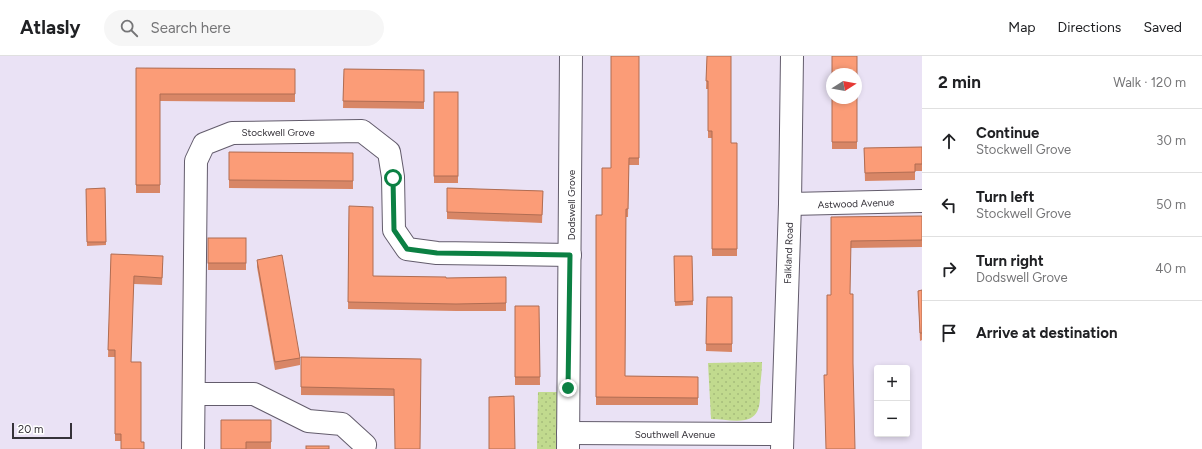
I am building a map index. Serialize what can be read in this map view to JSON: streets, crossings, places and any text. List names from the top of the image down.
{
  "streets": {
    "street": [
      "Stockwell Grove",
      "Astwood Avenue",
      "Dodswell Grove",
      "Falkland Road",
      "Southwell Avenue"
    ]
  },
  "crossings": [
    ["Stockwell Grove", "Dodswell Grove"],
    ["Astwood Avenue", "Falkland Road"],
    ["Dodswell Grove", "Southwell Avenue"],
    ["Falkland Road", "Southwell Avenue"]
  ],
  "scale_bar": "20 m",
  "north": "right",
  "page": {
    "header": "Atlasly",
    "search": "Search here",
    "nav": ["Map", "Directions", "Saved"],
    "heading": ["2 min", "Walk · 120 m"],
    "list": [
      ["Continue", "Stockwell Grove", "30 m"],
      ["Turn left", "Stockwell Grove", "50 m"],
      ["Turn right", "Dodswell Grove", "40 m"],
      "Arrive at destination"
    ],
    "map_buttons": ["+", "−"],
    "scale": "20 m"
  }
}
